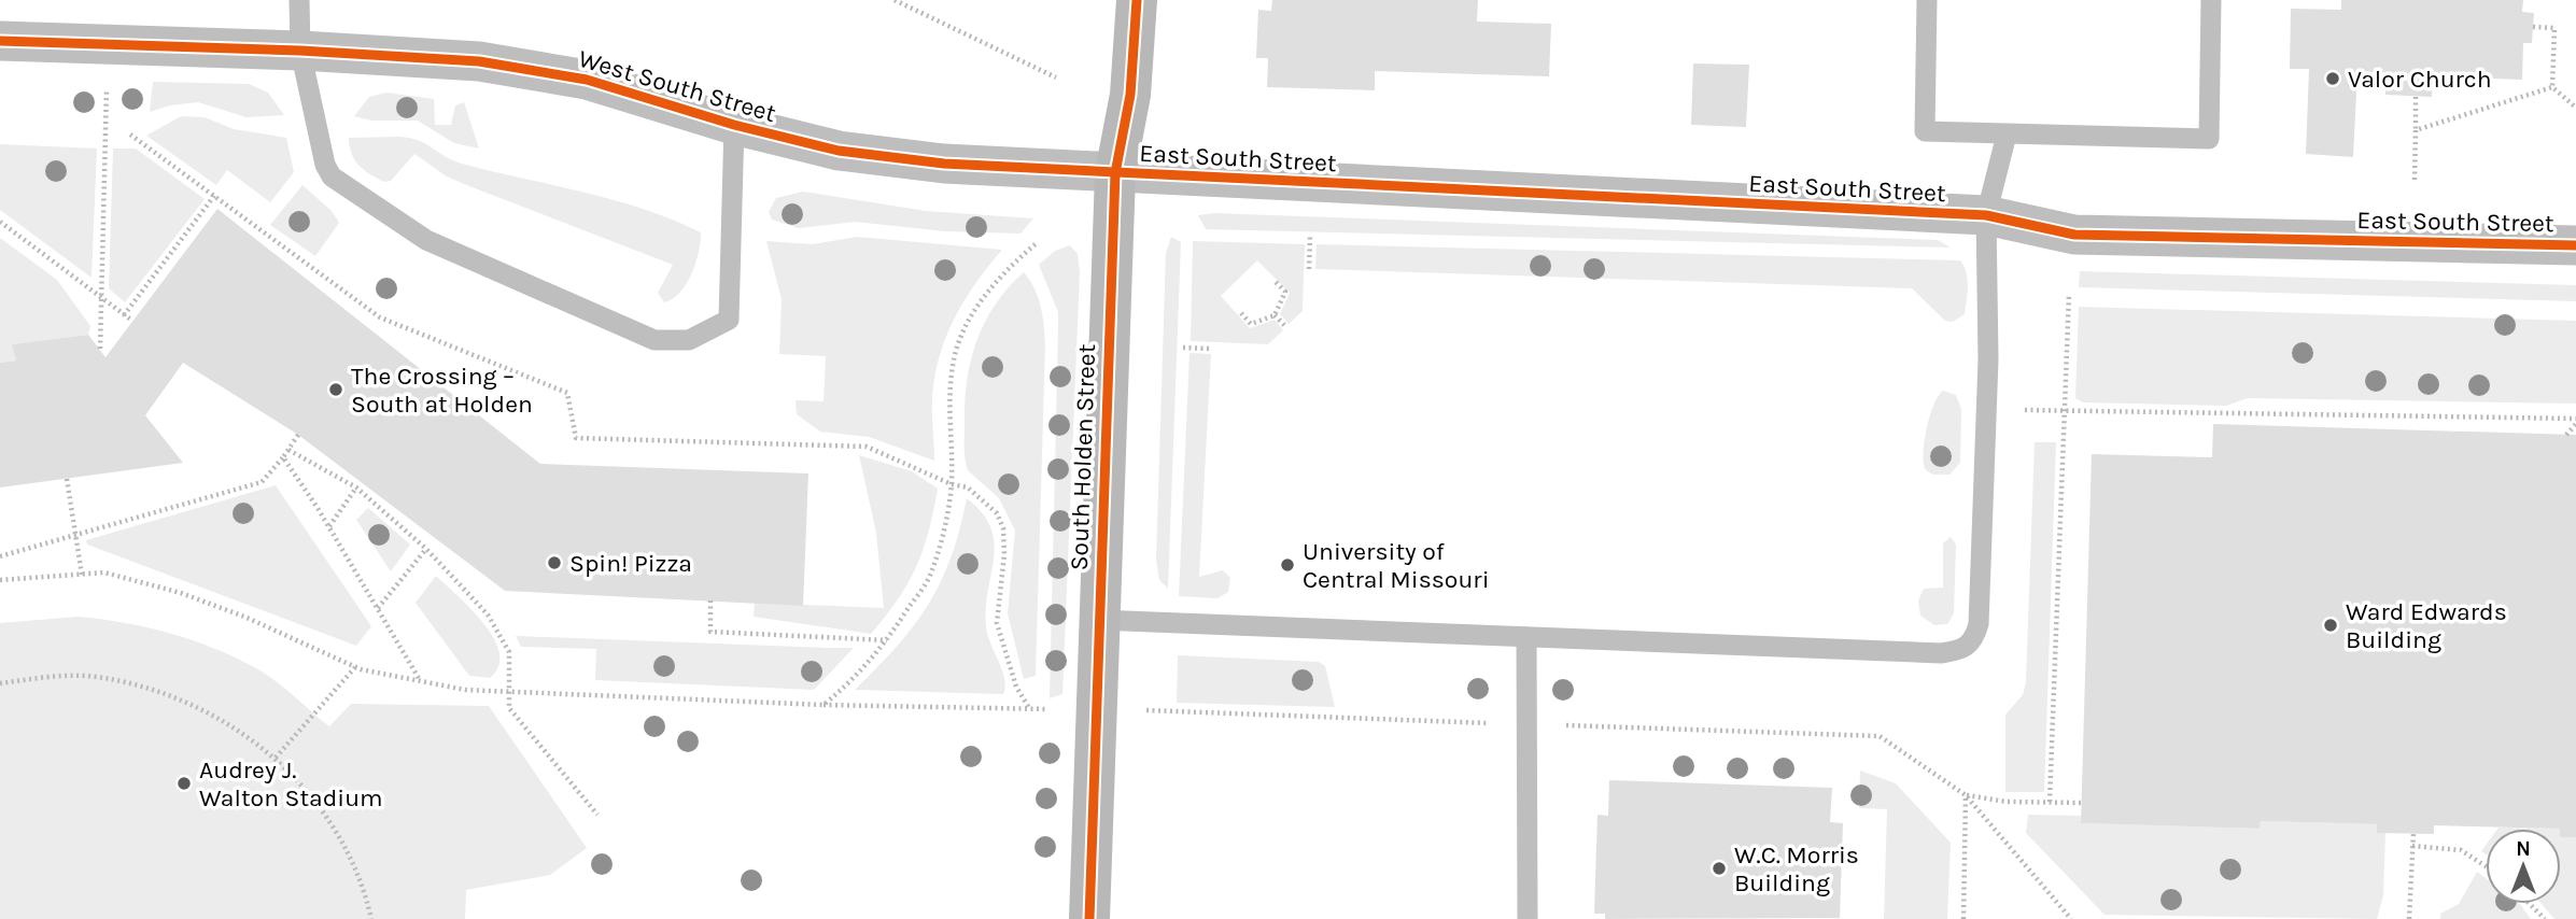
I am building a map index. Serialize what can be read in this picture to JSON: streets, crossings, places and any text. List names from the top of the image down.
{
  "streets": {
    "main road": ["South Holden Street"],
    "street": ["West South Street", "East South Street"]
  },
  "crossings": [
    ["West South Street", "East South Street"],
    ["West South Street", "South Holden Street"],
    ["East South Street", "South Holden Street"]
  ],
  "places": [
    "Valor Church",
    "The Crossing – South at Holden",
    "Spin! Pizza",
    "University of Central Missouri",
    "Ward Edwards Building",
    "Audrey J. Walton Stadium",
    "W.C. Morris Building"
  ],
  "north": "top"
}
